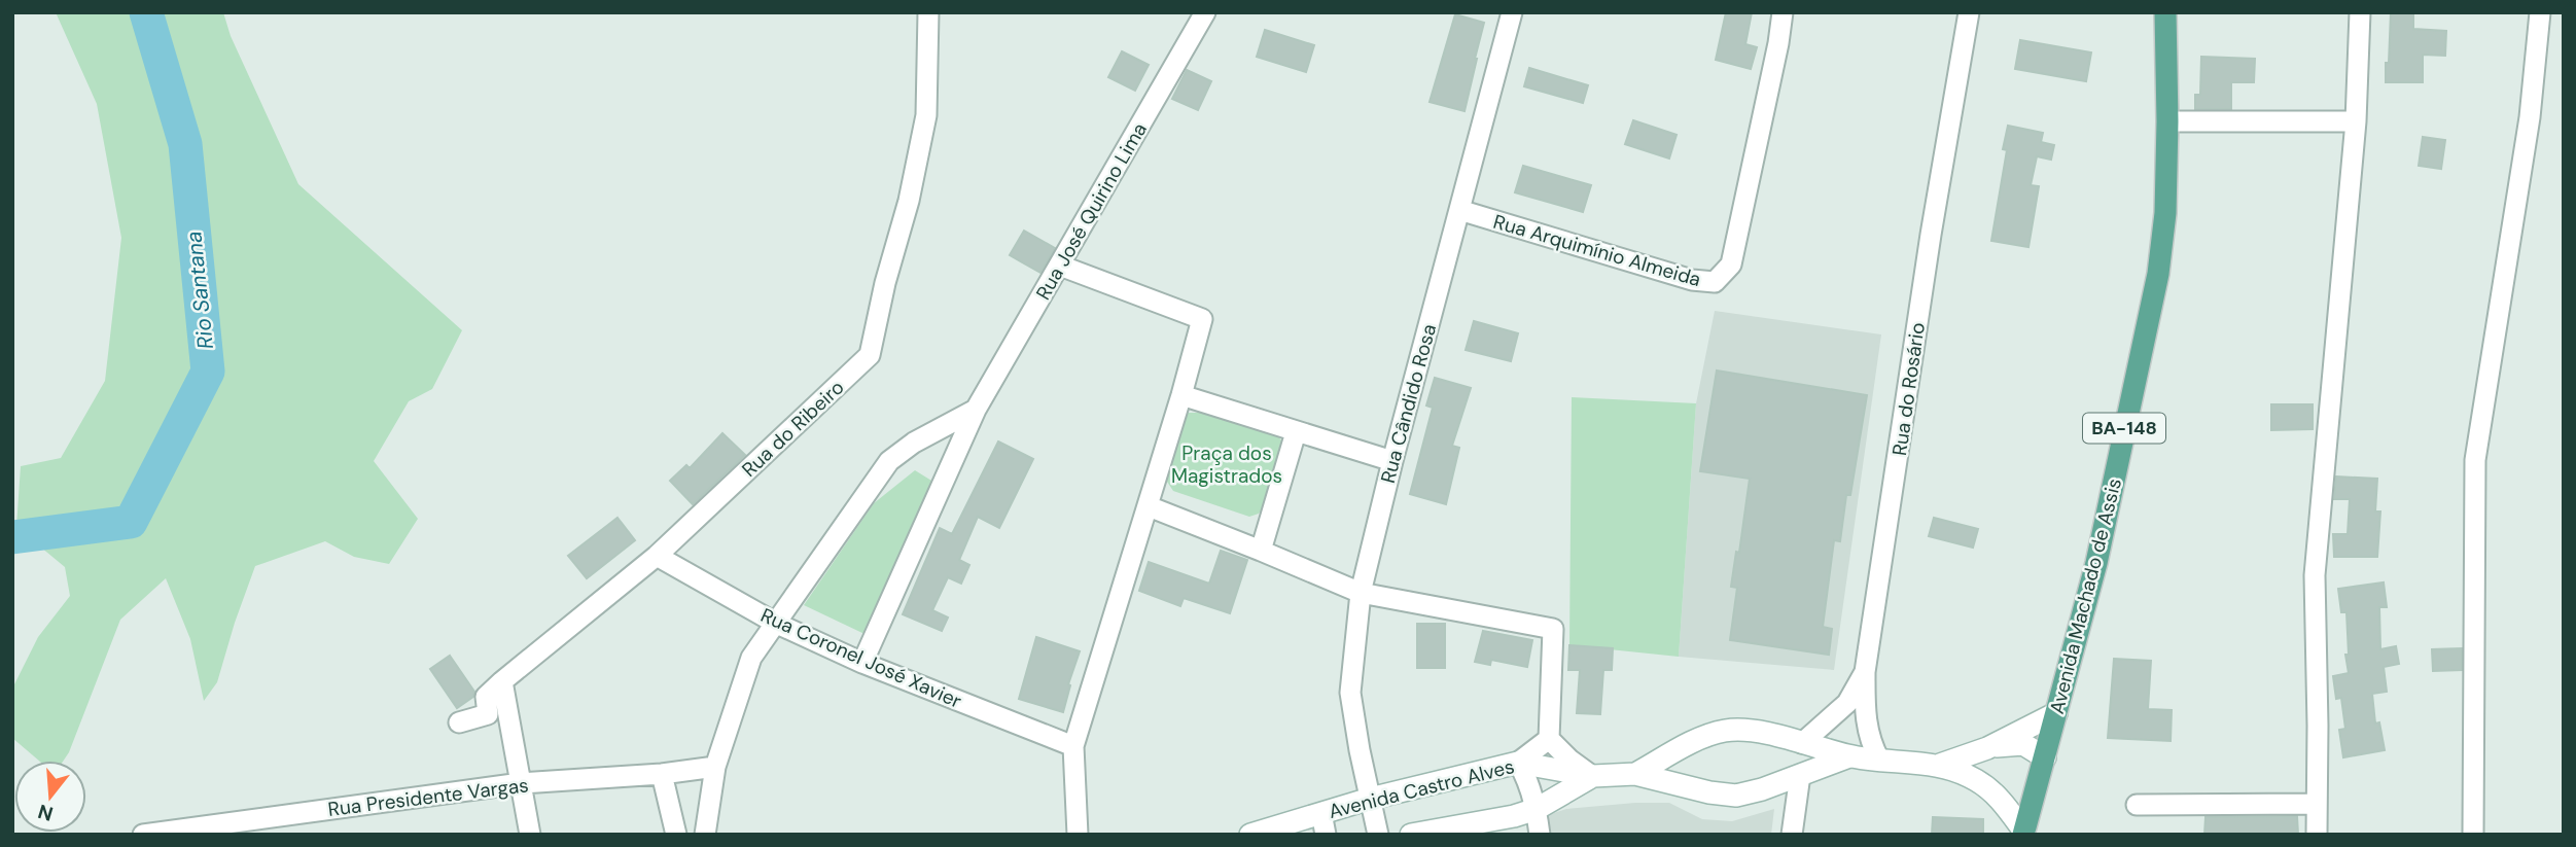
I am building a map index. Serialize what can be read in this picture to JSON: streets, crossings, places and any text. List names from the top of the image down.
{
  "streets": {
    "main road": ["BA-148", "Avenida Machado de Assis"],
    "street": [
      "Rua José Quirino Lima",
      "Rua Arquimínio Almeida",
      "Rua do Rosário",
      "Rua Cândido Rosa",
      "Rua do Ribeiro",
      "Rua Coronel José Xavier",
      "Avenida Castro Alves",
      "Rua Presidente Vargas"
    ]
  },
  "crossings": [
    ["Rua José Quirino Lima", "Rua Coronel José Xavier"],
    ["Rua Arquimínio Almeida", "Rua Cândido Rosa"],
    ["Rua do Rosário", "Avenida Castro Alves"],
    ["Rua Cândido Rosa", "Avenida Castro Alves"],
    ["Rua do Ribeiro", "Rua Coronel José Xavier"]
  ],
  "water": ["Rio Santana"],
  "parks": ["Praça dos Magistrados"],
  "north": "bottom"
}
